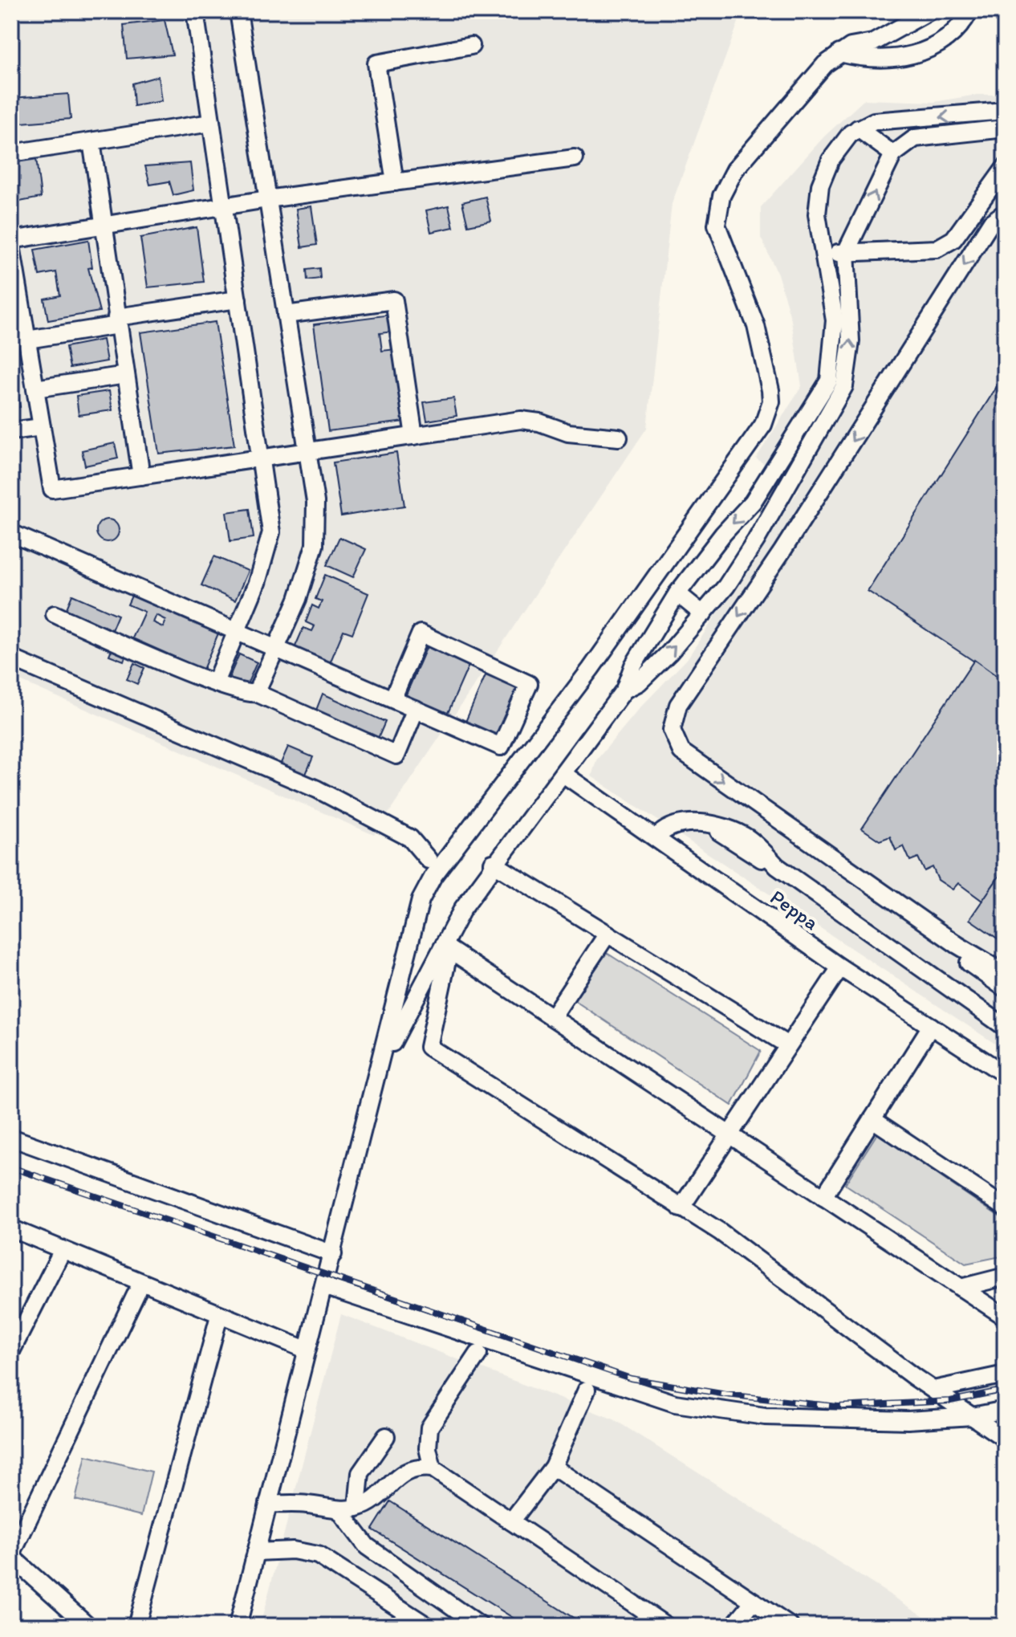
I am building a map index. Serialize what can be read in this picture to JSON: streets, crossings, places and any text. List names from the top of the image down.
{
  "streets": {
    "street": ["Peppa"]
  }
}
